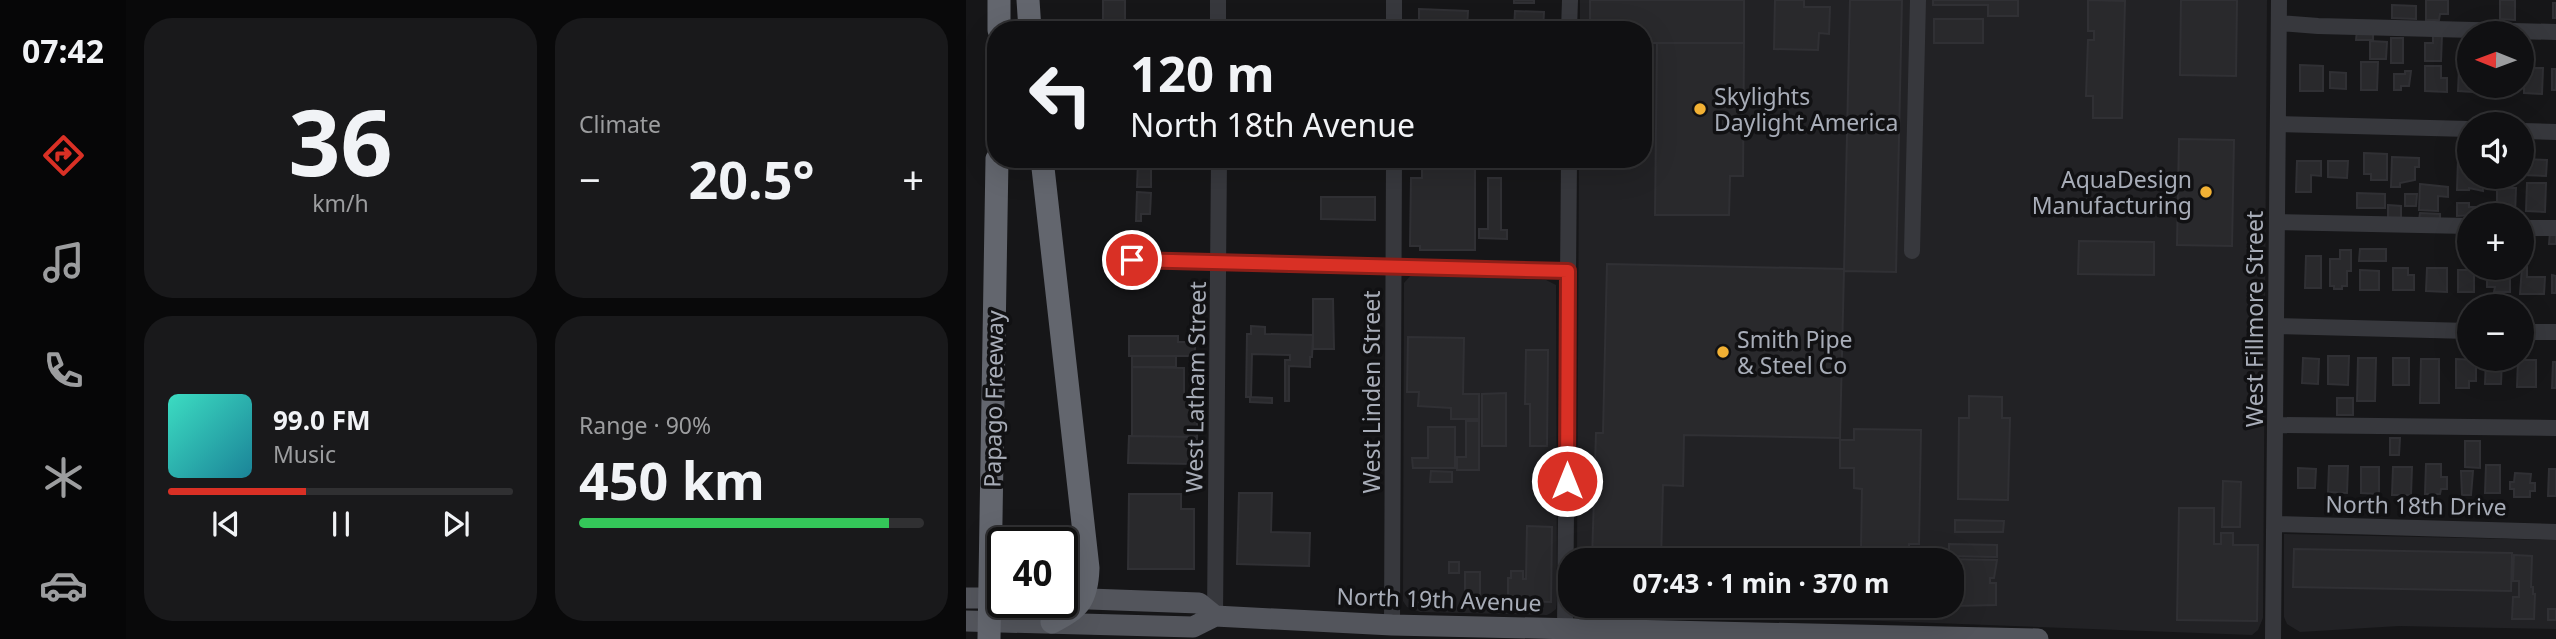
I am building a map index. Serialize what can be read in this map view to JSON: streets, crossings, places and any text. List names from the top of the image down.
{
  "streets": {
    "highway": ["Papago Freeway"],
    "main road": ["North 19th Avenue"],
    "street": [
      "West Fillmore Street",
      "West Latham Street",
      "West Linden Street",
      "North 18th Drive"
    ]
  },
  "crossings": [
    ["West Fillmore Street", "North 18th Drive"],
    ["West Latham Street", "North 19th Avenue"],
    ["West Linden Street", "North 19th Avenue"]
  ],
  "places": ["Skylights Daylight America", "AquaDesign Manufacturing", "Smith Pipe & Steel Co"],
  "north": "left",
  "page": {
    "tabs": "07:42",
    "tile": [
      ["36", "km/h"],
      "Climate",
      ["Range · 90%", "450 km"]
    ],
    "map_buttons": ["+", "−"],
    "turn": ["120 m", "North 18th Avenue"],
    "heat": ["−", "20.5°", "+"],
    "song": ["99.0 FM", "Music"],
    "limit": "40",
    "trip": "07:43 · 1 min · 370 m"
  }
}
